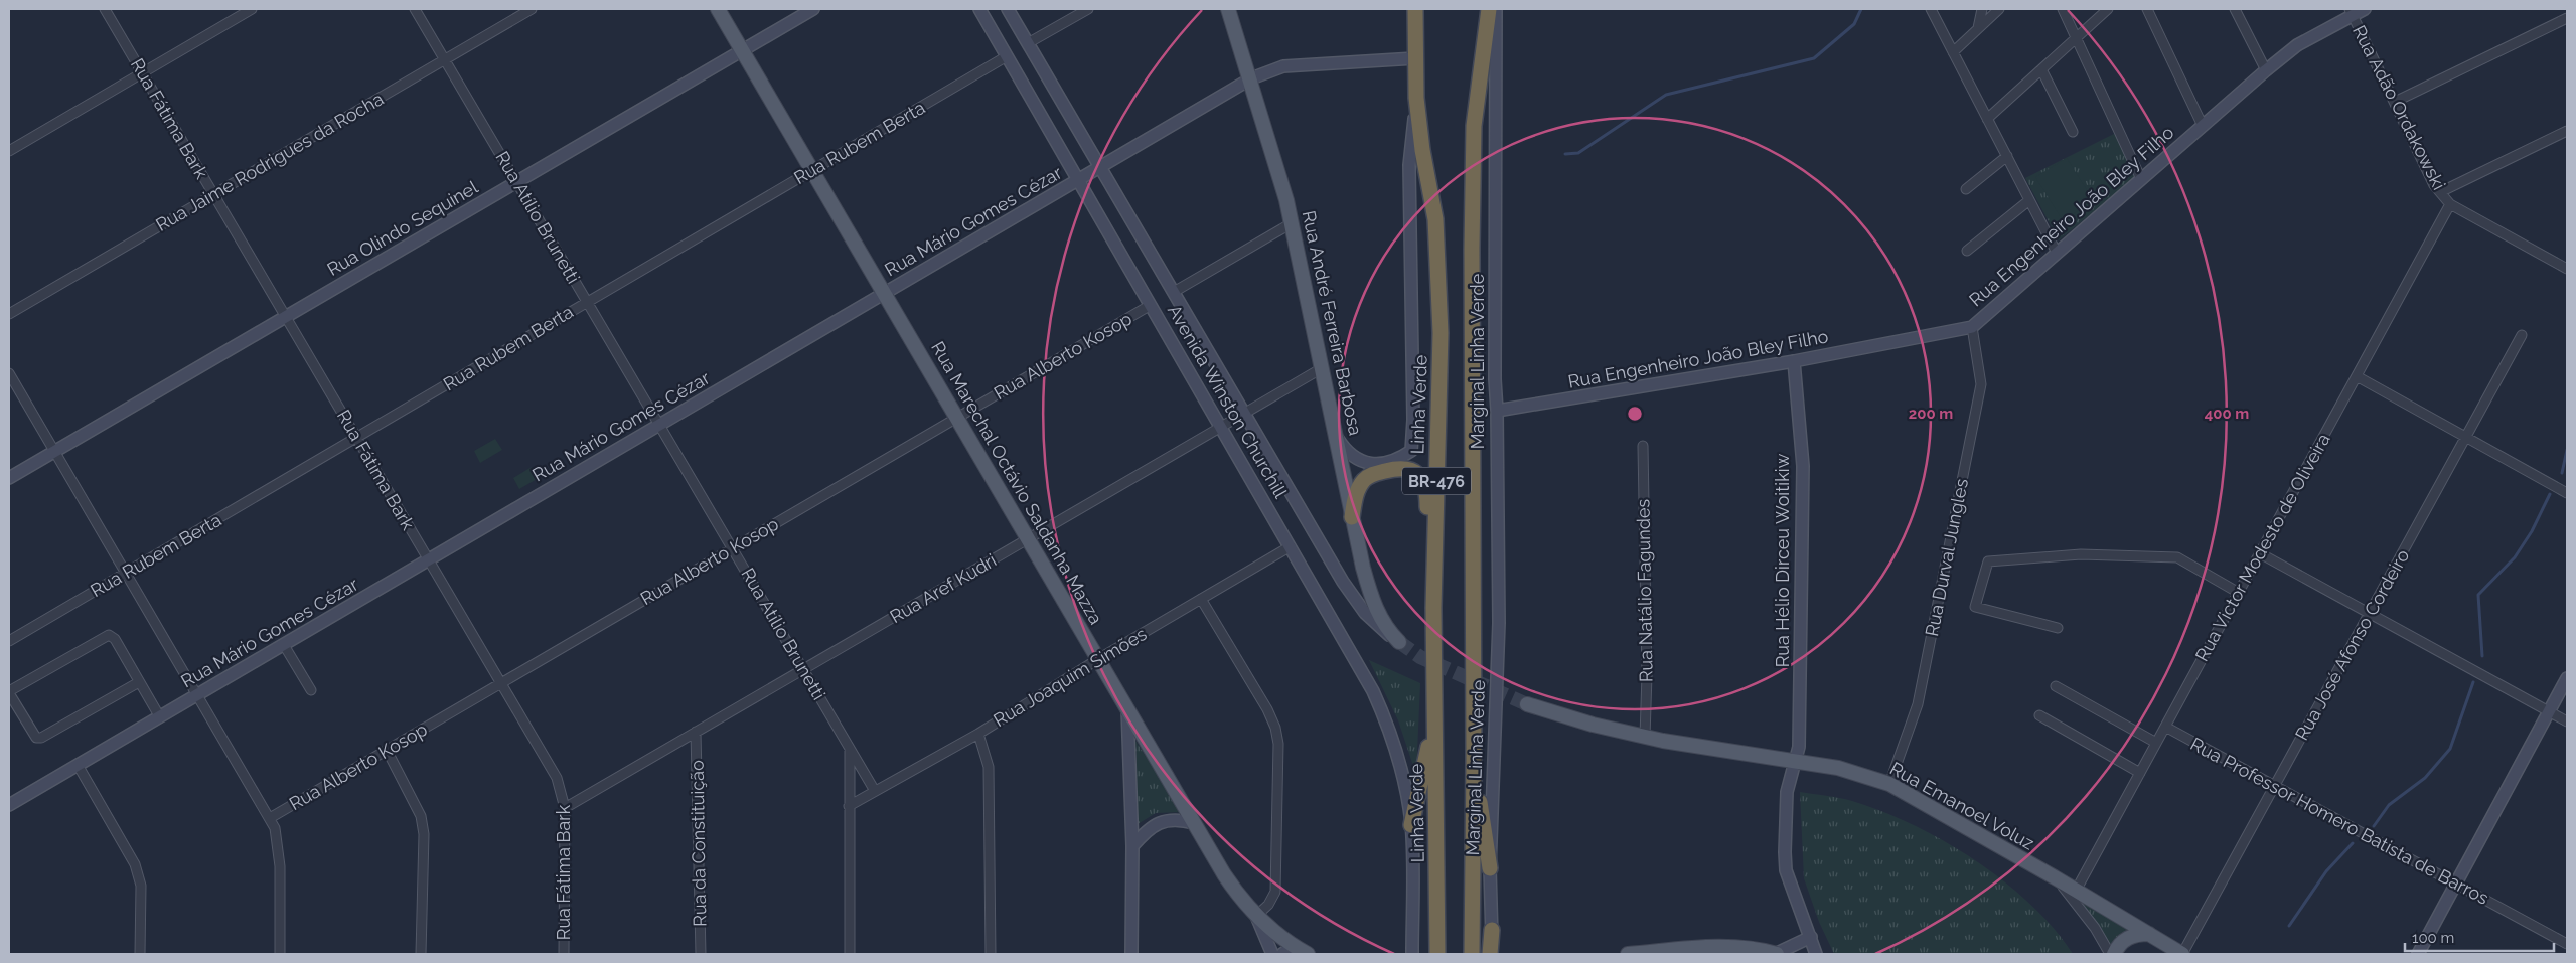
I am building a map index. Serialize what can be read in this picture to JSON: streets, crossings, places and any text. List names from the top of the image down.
{
  "streets": {
    "highway": ["Linha Verde", "BR-476"],
    "main road": ["Rua André Ferreira Barbosa", "Rua Marechal Octávio Saldanha Mazza", "Rua Emanoel Voluz"],
    "street": [
      "Rua Adão Ordakowski",
      "Rua Fátima Bark",
      "Rua Rubem Berta",
      "Rua Jaime Rodrigues da Rocha",
      "Rua Engenheiro João Bley Filho",
      "Rua Atílio Brunetti",
      "Rua Mário Gomes Cézar",
      "Rua Olindo Sequinel",
      "Rua Alberto Kosop",
      "Marginal Linha Verde",
      "Avenida Winston Churchill",
      "Rua Victor Modesto de Oliveira",
      "Rua Durval Jungles",
      "Rua Hélio Dirceu Woitikiw",
      "Rua Aref Kudri",
      "Rua Natálio Fagundes",
      "Rua José Afonso Cordeiro",
      "Rua Joaquim Simões",
      "Rua Professor Homero Batista de Barros",
      "Rua da Constituição"
    ]
  },
  "crossings": [
    ["Rua Adão Ordakowski", "Rua Engenheiro João Bley Filho"],
    ["Rua Adão Ordakowski", "Rua Victor Modesto de Oliveira"],
    ["Rua Fátima Bark", "Rua Rubem Berta"],
    ["Rua Fátima Bark", "Rua Jaime Rodrigues da Rocha"],
    ["Rua Fátima Bark", "Rua Mário Gomes Cézar"],
    ["Rua Fátima Bark", "Rua Olindo Sequinel"],
    ["Rua Fátima Bark", "Rua Alberto Kosop"],
    ["Rua Fátima Bark", "Rua Aref Kudri"],
    ["Rua Rubem Berta", "Rua Atílio Brunetti"],
    ["Rua Rubem Berta", "Avenida Winston Churchill"],
    ["Rua Rubem Berta", "Rua Marechal Octávio Saldanha Mazza"],
    ["Rua Jaime Rodrigues da Rocha", "Rua Atílio Brunetti"],
    ["Rua Engenheiro João Bley Filho", "Marginal Linha Verde"],
    ["Rua Engenheiro João Bley Filho", "Rua Durval Jungles"],
    ["Rua Engenheiro João Bley Filho", "Rua Hélio Dirceu Woitikiw"],
    ["Rua Atílio Brunetti", "Rua Mário Gomes Cézar"],
    ["Rua Atílio Brunetti", "Rua Olindo Sequinel"],
    ["Rua Atílio Brunetti", "Rua Alberto Kosop"],
    ["Rua Atílio Brunetti", "Rua Aref Kudri"],
    ["Rua Atílio Brunetti", "Rua Joaquim Simões"],
    ["Rua Mário Gomes Cézar", "Rua André Ferreira Barbosa"],
    ["Rua Mário Gomes Cézar", "Avenida Winston Churchill"],
    ["Rua Mário Gomes Cézar", "Linha Verde"],
    ["Rua Mário Gomes Cézar", "Rua Marechal Octávio Saldanha Mazza"],
    ["Rua Olindo Sequinel", "Rua Marechal Octávio Saldanha Mazza"],
    ["Rua André Ferreira Barbosa", "Avenida Winston Churchill"],
    ["Rua André Ferreira Barbosa", "Rua Aref Kudri"],
    ["Rua Alberto Kosop", "Avenida Winston Churchill"],
    ["Rua Alberto Kosop", "Rua Marechal Octávio Saldanha Mazza"],
    ["Avenida Winston Churchill", "Rua Aref Kudri"],
    ["Avenida Winston Churchill", "Rua Joaquim Simões"],
    ["Rua Marechal Octávio Saldanha Mazza", "Rua Aref Kudri"],
    ["Rua Marechal Octávio Saldanha Mazza", "Rua Joaquim Simões"],
    ["Rua Victor Modesto de Oliveira", "Rua Emanoel Voluz"],
    ["Rua Victor Modesto de Oliveira", "Rua Professor Homero Batista de Barros"],
    ["Rua Durval Jungles", "Rua Emanoel Voluz"],
    ["Rua Hélio Dirceu Woitikiw", "Rua Emanoel Voluz"],
    ["Rua Aref Kudri", "Rua da Constituição"],
    ["Rua Natálio Fagundes", "Rua Emanoel Voluz"],
    ["Rua José Afonso Cordeiro", "Rua Emanoel Voluz"],
    ["Rua José Afonso Cordeiro", "Rua Professor Homero Batista de Barros"]
  ],
  "scale_bar": "100 m",
  "rings": ["200 m", "400 m"]
}
